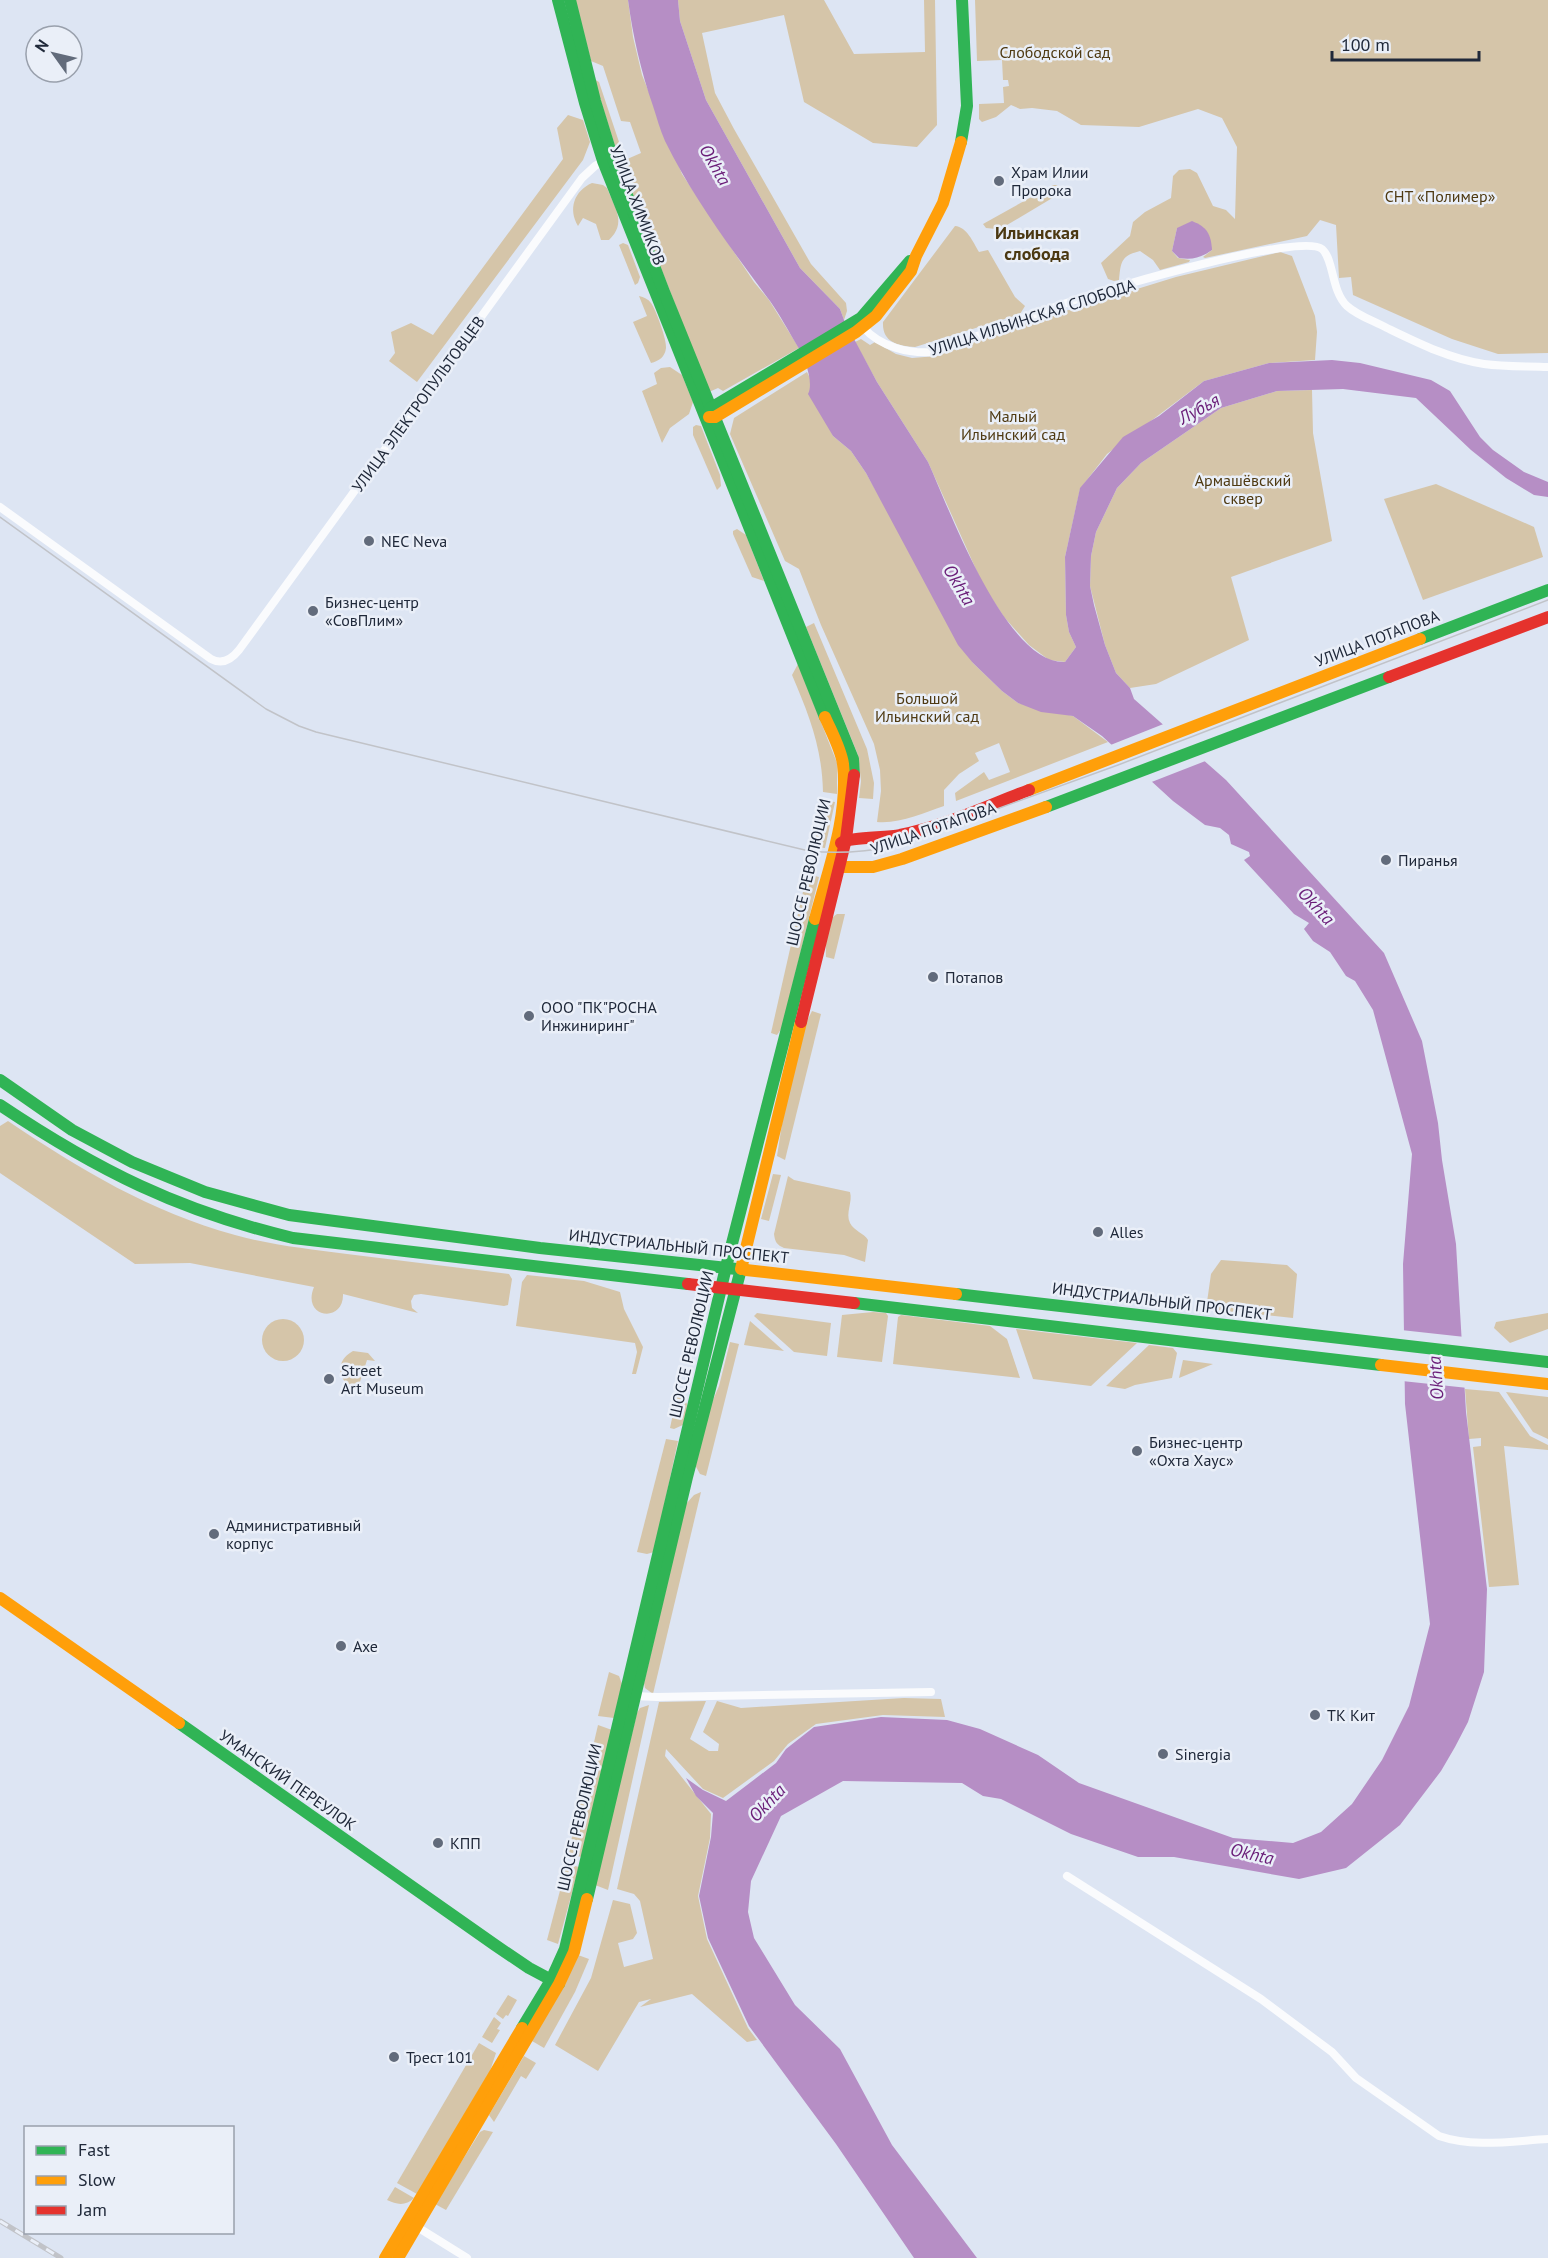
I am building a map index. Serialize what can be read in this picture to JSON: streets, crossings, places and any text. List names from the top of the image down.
{
  "streets": {
    "main road": [
      "УЛИЦА ХИМИКОВ",
      "УЛИЦА ПОТАПОВА",
      "ШОССЕ РЕВОЛЮЦИИ",
      "ИНДУСТРИАЛЬНЫЙ ПРОСПЕКТ",
      "УМАНСКИЙ ПЕРЕУЛОК"
    ],
    "street": ["УЛИЦА ИЛЬИНСКАЯ СЛОБОДА", "УЛИЦА ЭЛЕКТРОПУЛЬТОВЦЕВ"]
  },
  "crossings": [
    ["УЛИЦА ХИМИКОВ", "УЛИЦА ЭЛЕКТРОПУЛЬТОВЦЕВ"],
    ["УЛИЦА ХИМИКОВ", "ШОССЕ РЕВОЛЮЦИИ"],
    ["УЛИЦА ПОТАПОВА", "ШОССЕ РЕВОЛЮЦИИ"],
    ["ШОССЕ РЕВОЛЮЦИИ", "ИНДУСТРИАЛЬНЫЙ ПРОСПЕКТ"],
    ["ШОССЕ РЕВОЛЮЦИИ", "УМАНСКИЙ ПЕРЕУЛОК"]
  ],
  "districts": ["Ильинская слобода"],
  "water": ["Okhta", "Лубья"],
  "parks": [
    "Слободской сад",
    "СНТ «Полимер»",
    "Малый Ильинский сад",
    "Армашёвский сквер",
    "Большой Ильинский сад"
  ],
  "places": [
    "Храм Илии Пророка",
    "NEC Neva",
    "Бизнес-центр «СовПлим»",
    "Пиранья",
    "Потапов",
    "ООО \"ПК\"РОСНА Инжиниринг\"",
    "Alles",
    "Street Art Museum",
    "Бизнес-центр «Охта Хаус»",
    "Административный корпус",
    "Ахе",
    "ТК Кит",
    "Sinergia",
    "КПП",
    "Трест 101"
  ],
  "legend": ["Fast", "Slow", "Jam"],
  "scale_bar": "100 m",
  "north": "top left"
}
